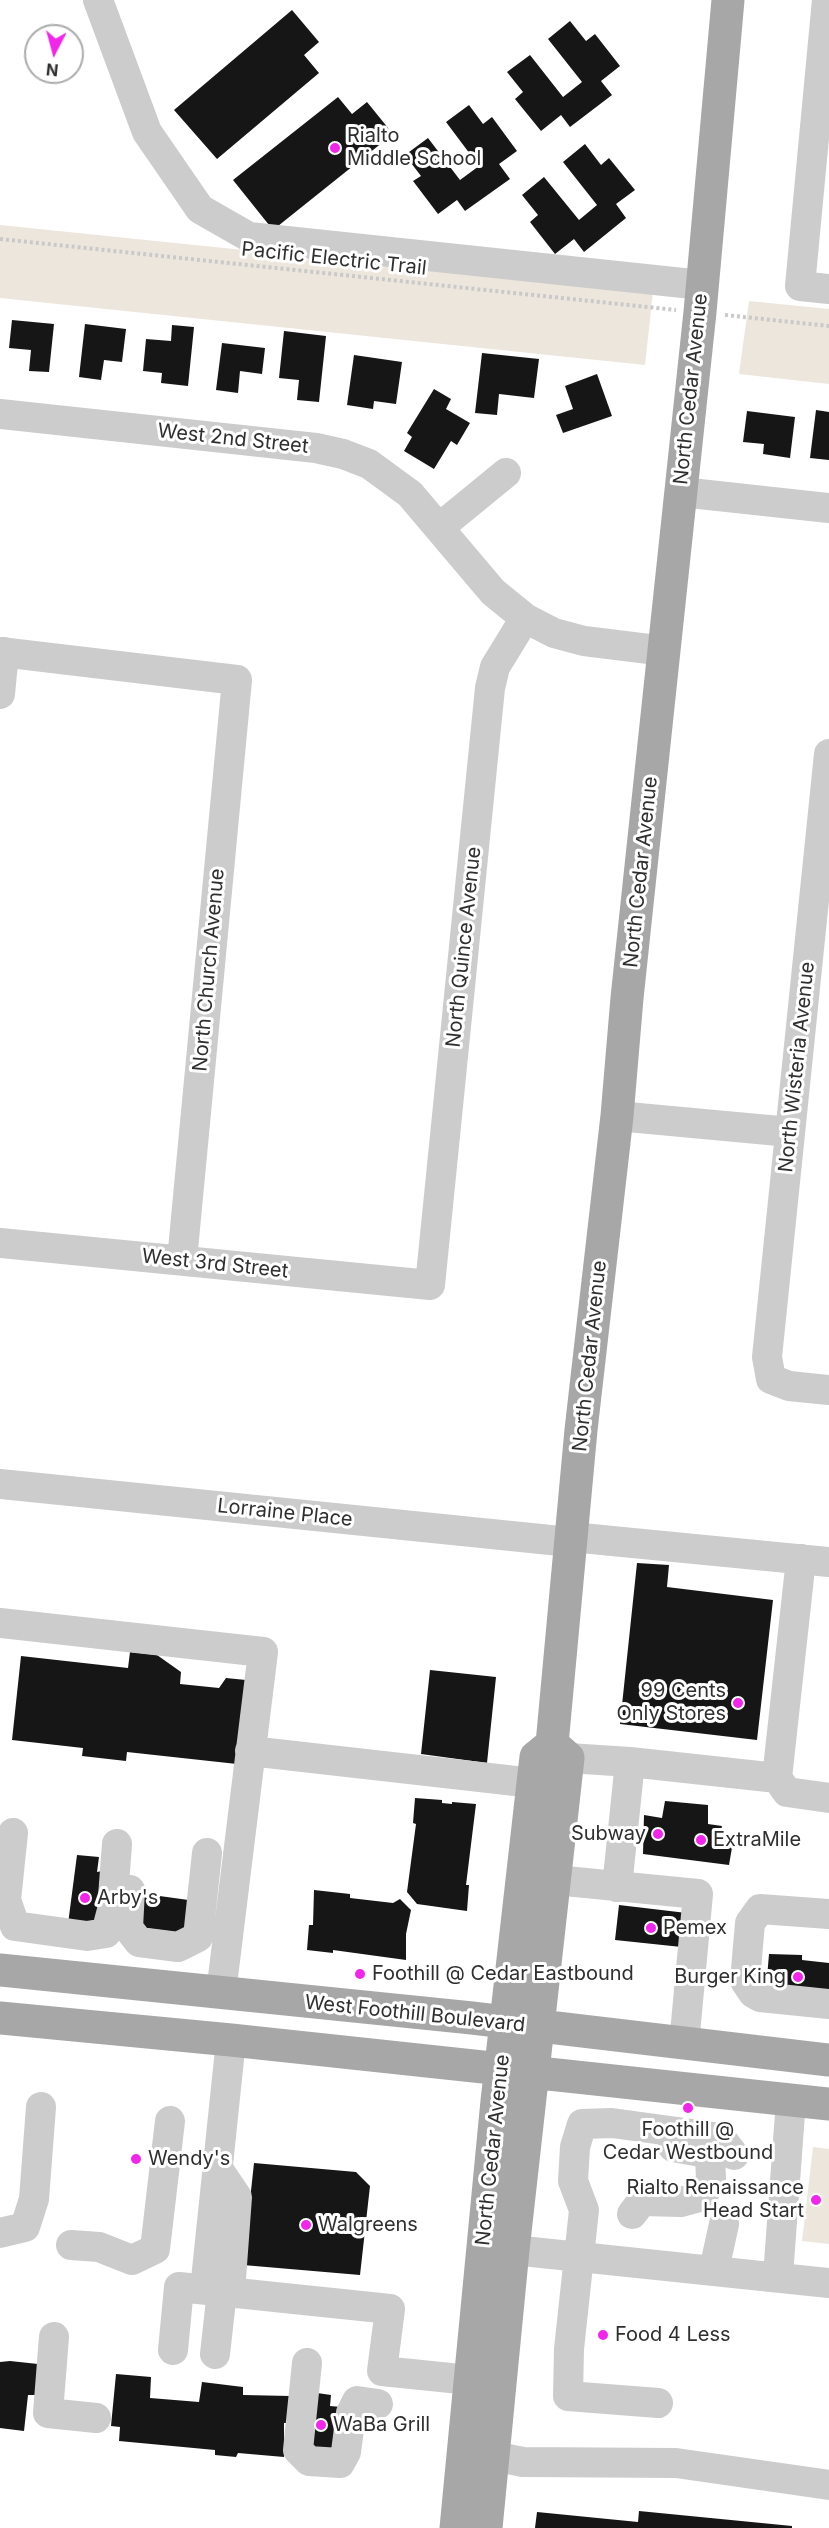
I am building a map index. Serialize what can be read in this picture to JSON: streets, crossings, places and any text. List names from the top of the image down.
{
  "streets": {
    "main road": ["North Cedar Avenue", "West Foothill Boulevard"],
    "street": [
      "West 2nd Street",
      "North Quince Avenue",
      "North Church Avenue",
      "North Wisteria Avenue",
      "West 3rd Street",
      "Lorraine Place"
    ],
    "path": ["Pacific Electric Trail"]
  },
  "crossings": [
    ["North Cedar Avenue", "West 2nd Street"],
    ["North Cedar Avenue", "Lorraine Place"],
    ["North Cedar Avenue", "West Foothill Boulevard"],
    ["West 2nd Street", "North Quince Avenue"],
    ["North Quince Avenue", "West 3rd Street"],
    ["North Church Avenue", "West 3rd Street"]
  ],
  "places": [
    "Rialto Middle School",
    "99 Cents Only Stores",
    "Subway",
    "ExtraMile",
    "Arby's",
    "Pemex",
    "Foothill @ Cedar Eastbound",
    "Burger King",
    "Foothill @ Cedar Westbound",
    "Wendy's",
    "Rialto Renaissance Head Start",
    "Walgreens",
    "Food 4 Less",
    "WaBa Grill"
  ],
  "north": "bottom"
}
